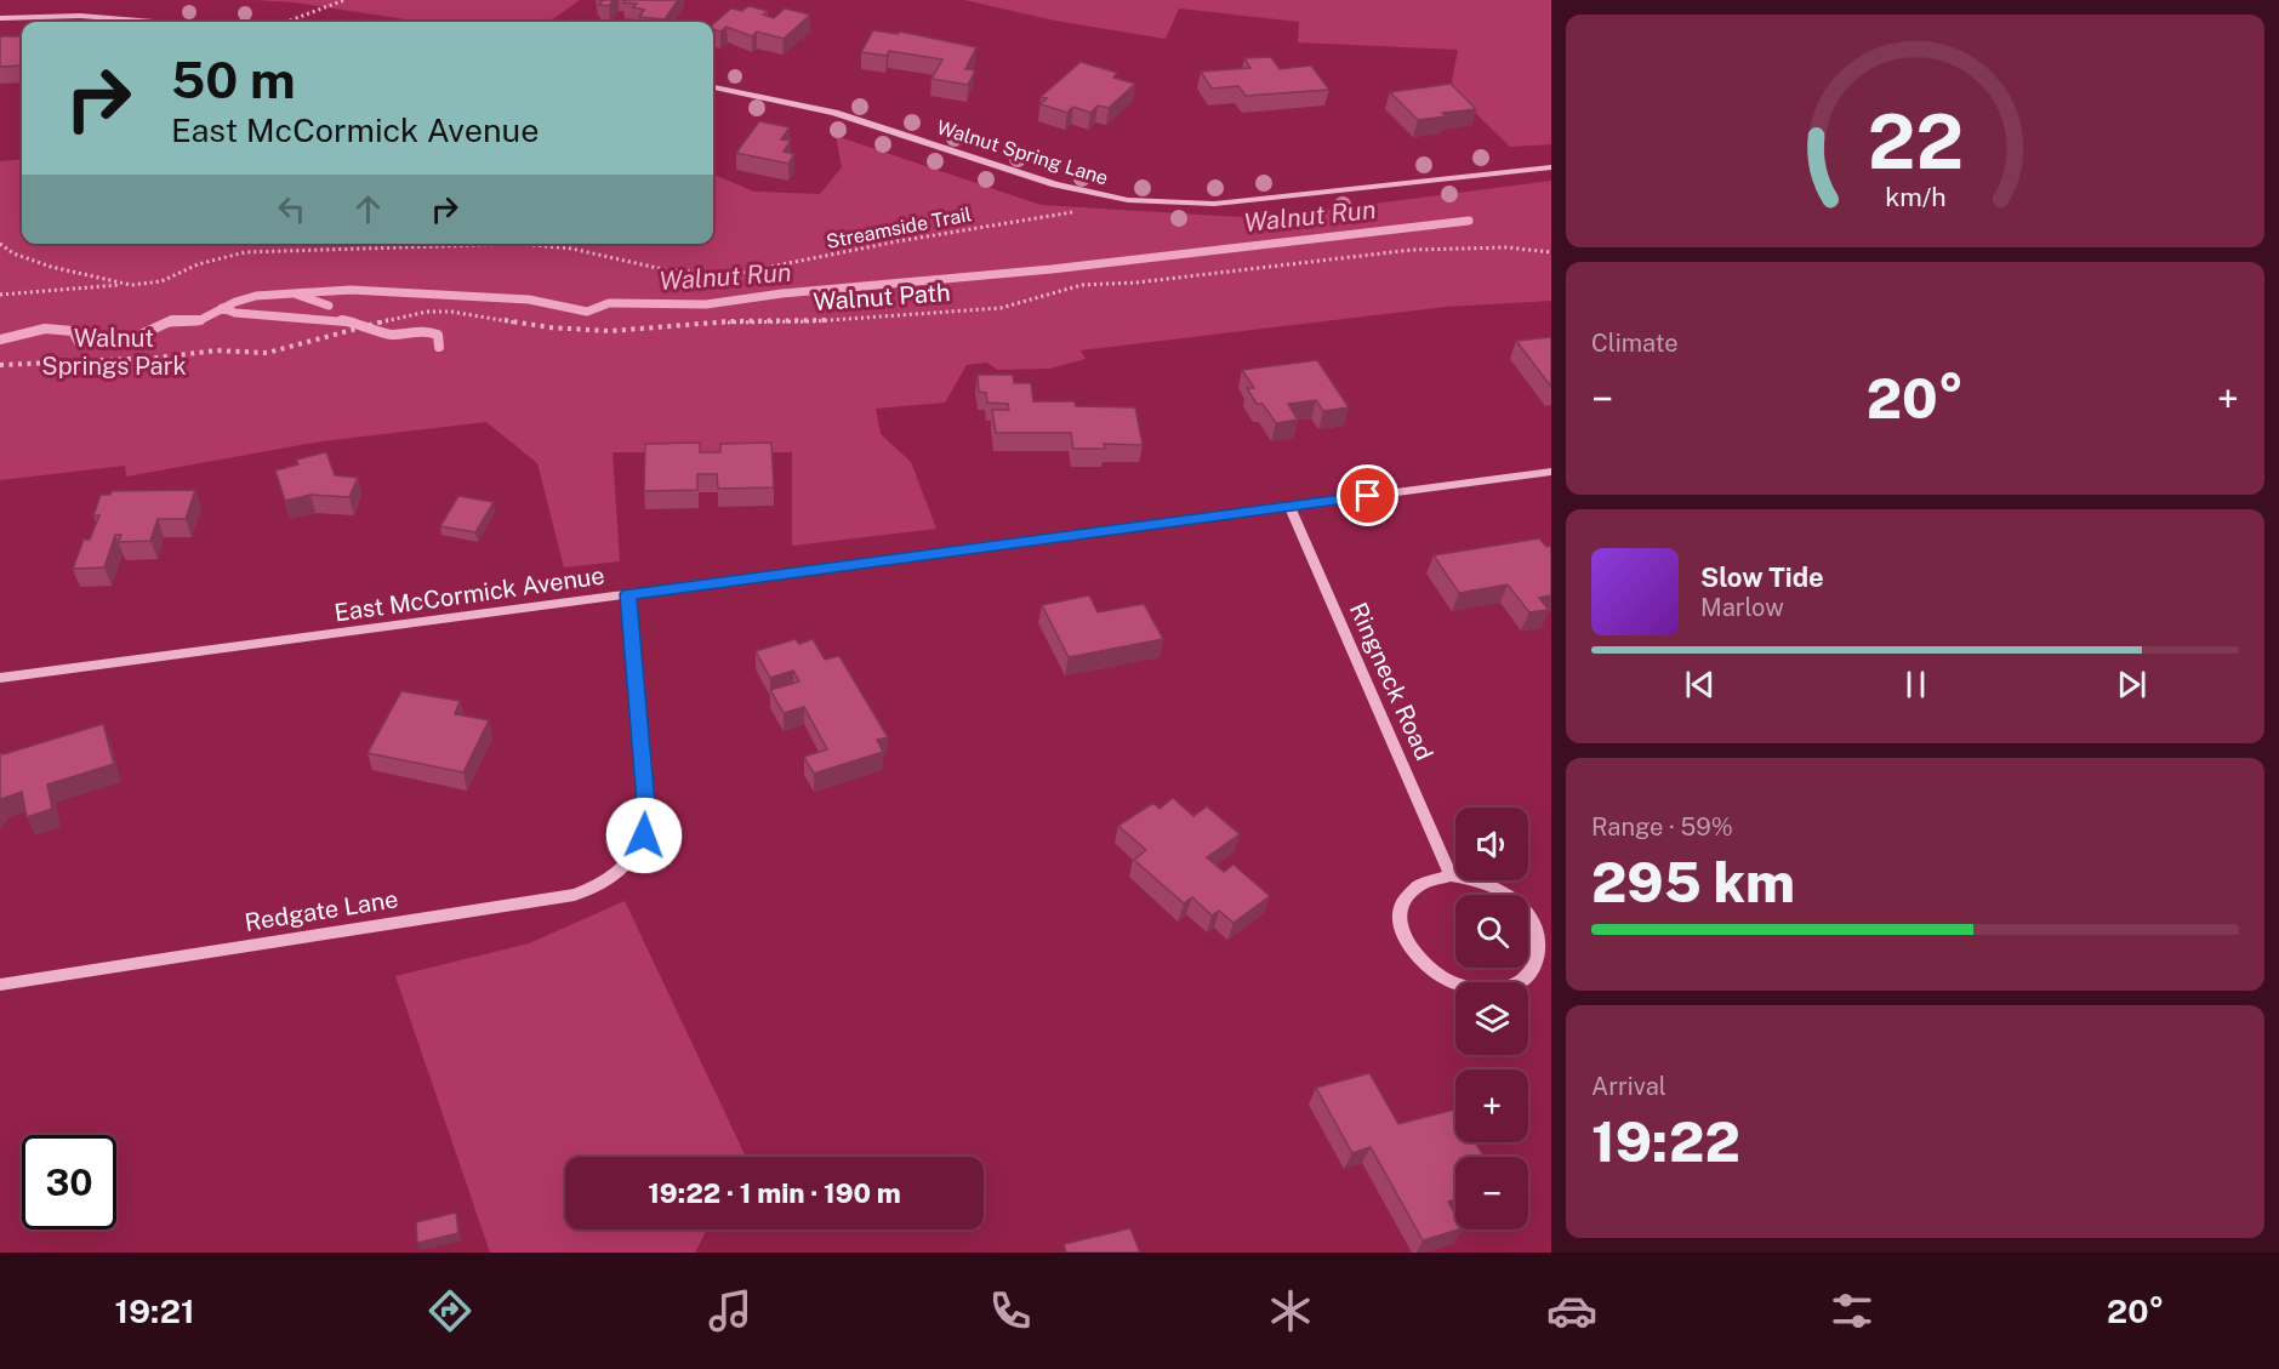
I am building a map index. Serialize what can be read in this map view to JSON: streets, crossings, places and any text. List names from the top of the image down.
{
  "streets": {
    "street": [
      "Walnut Spring Lane",
      "East McCormick Avenue",
      "Ringneck Road",
      "Redgate Lane"
    ],
    "path": ["Streamside Trail", "Walnut Path"]
  },
  "crossings": [
    ["East McCormick Avenue", "Ringneck Road"],
    ["East McCormick Avenue", "Redgate Lane"]
  ],
  "water": ["Walnut Run"],
  "parks": ["Walnut Springs Park"],
  "page": {
    "turn": ["50 m", "East McCormick Avenue"],
    "tile": [
      "Climate",
      ["Range · 59%", "295 km"],
      ["Arrival", "19:22"]
    ],
    "heat": ["−", "20°", "+"],
    "song": ["Slow Tide", "Marlow"],
    "map_buttons": ["+", "−"],
    "limit": "30",
    "trip": "19:22 · 1 min · 190 m",
    "tabs": ["19:21", "20°"],
    "gauge": ["22", "km/h"]
  }
}
